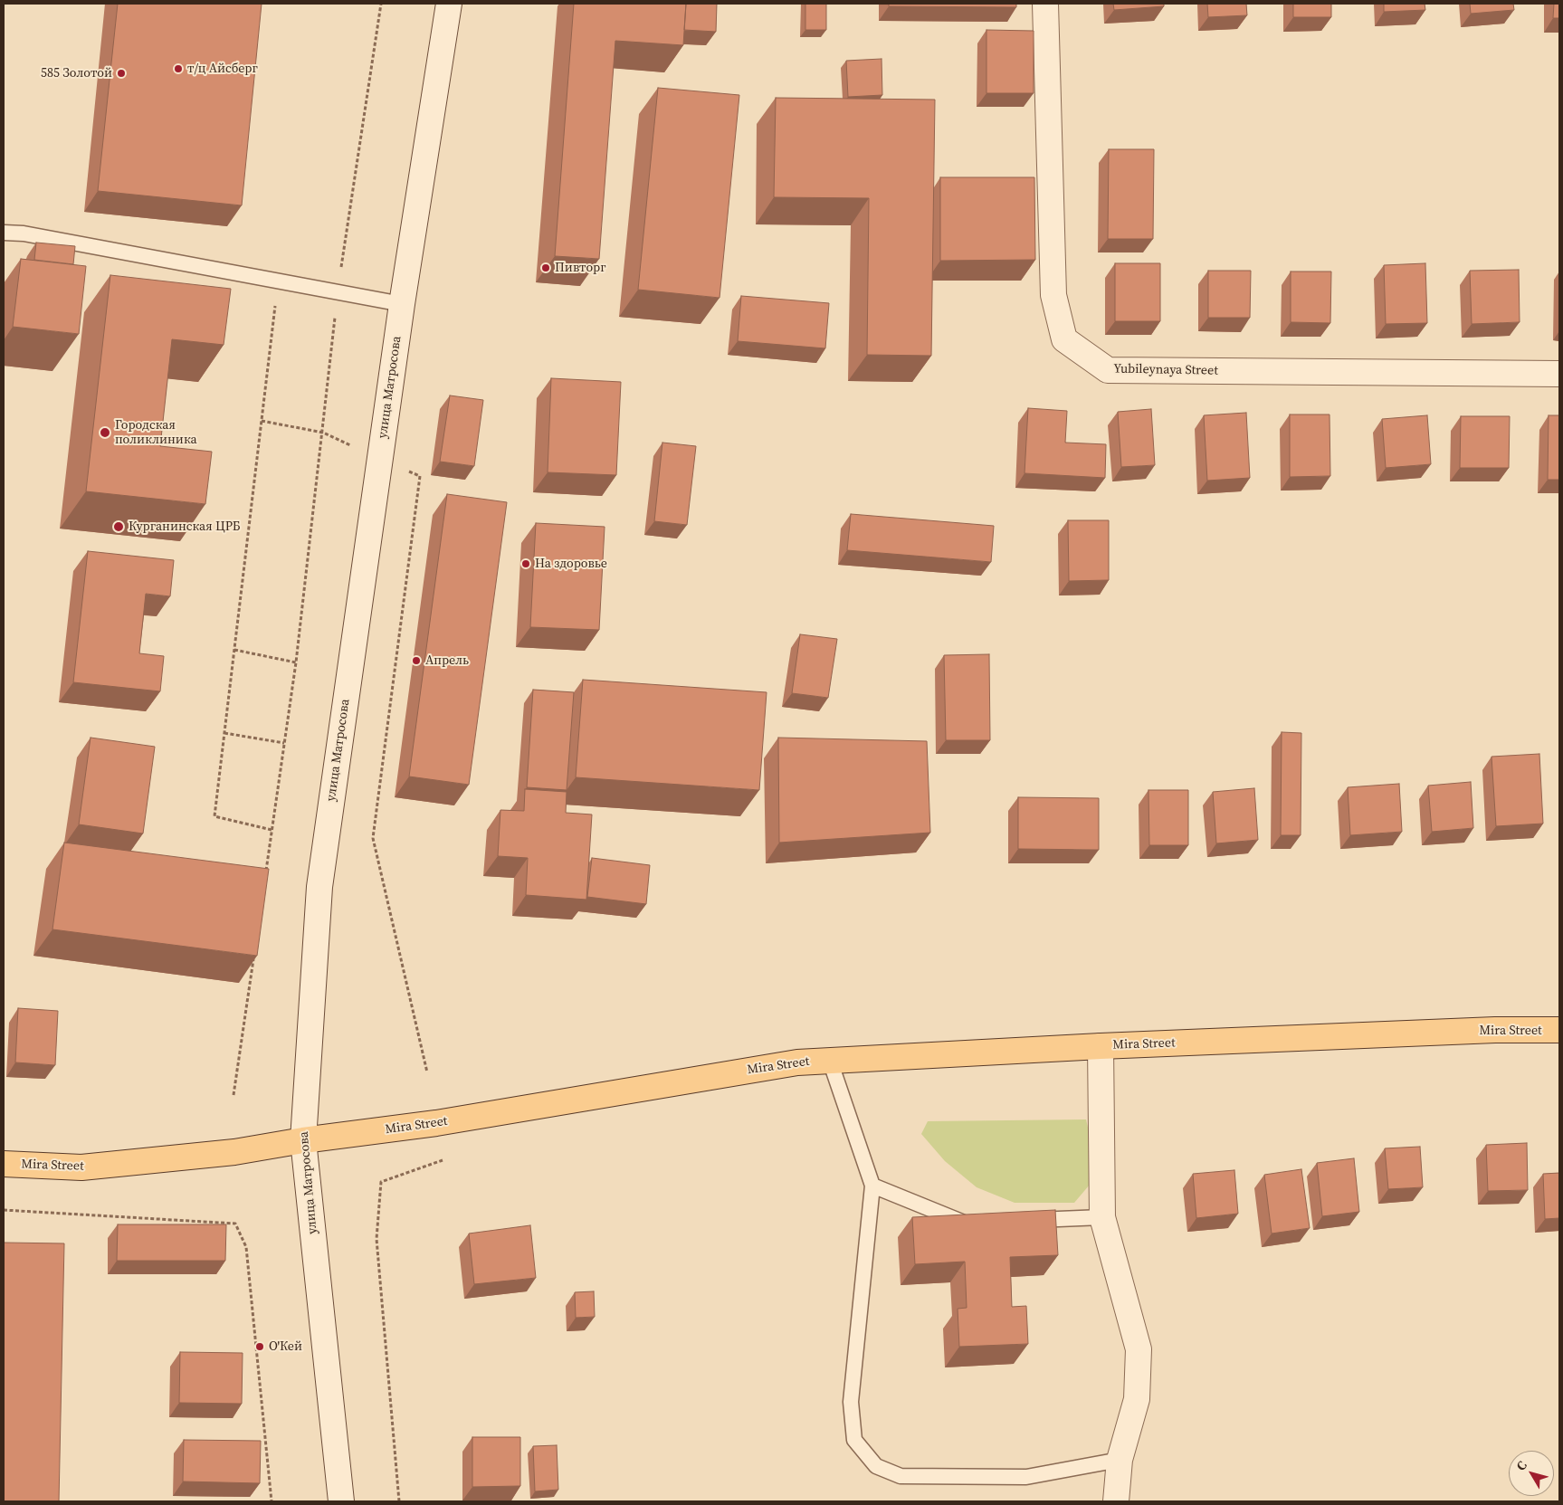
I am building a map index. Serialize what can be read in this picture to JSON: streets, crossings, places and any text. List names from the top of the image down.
{
  "streets": {
    "main road": ["Mira Street"],
    "street": ["Yubileynaya Street", "улица Матросова"]
  },
  "crossings": [
    ["улица Матросова", "Mira Street"]
  ],
  "places": [
    "т/ц Айсберг",
    "585 Золотой",
    "Пивторг",
    "Городская поликлиника",
    "Курганинская ЦРБ",
    "На здоровье",
    "Апрель",
    "О'Кей"
  ],
  "north": "top left"
}
